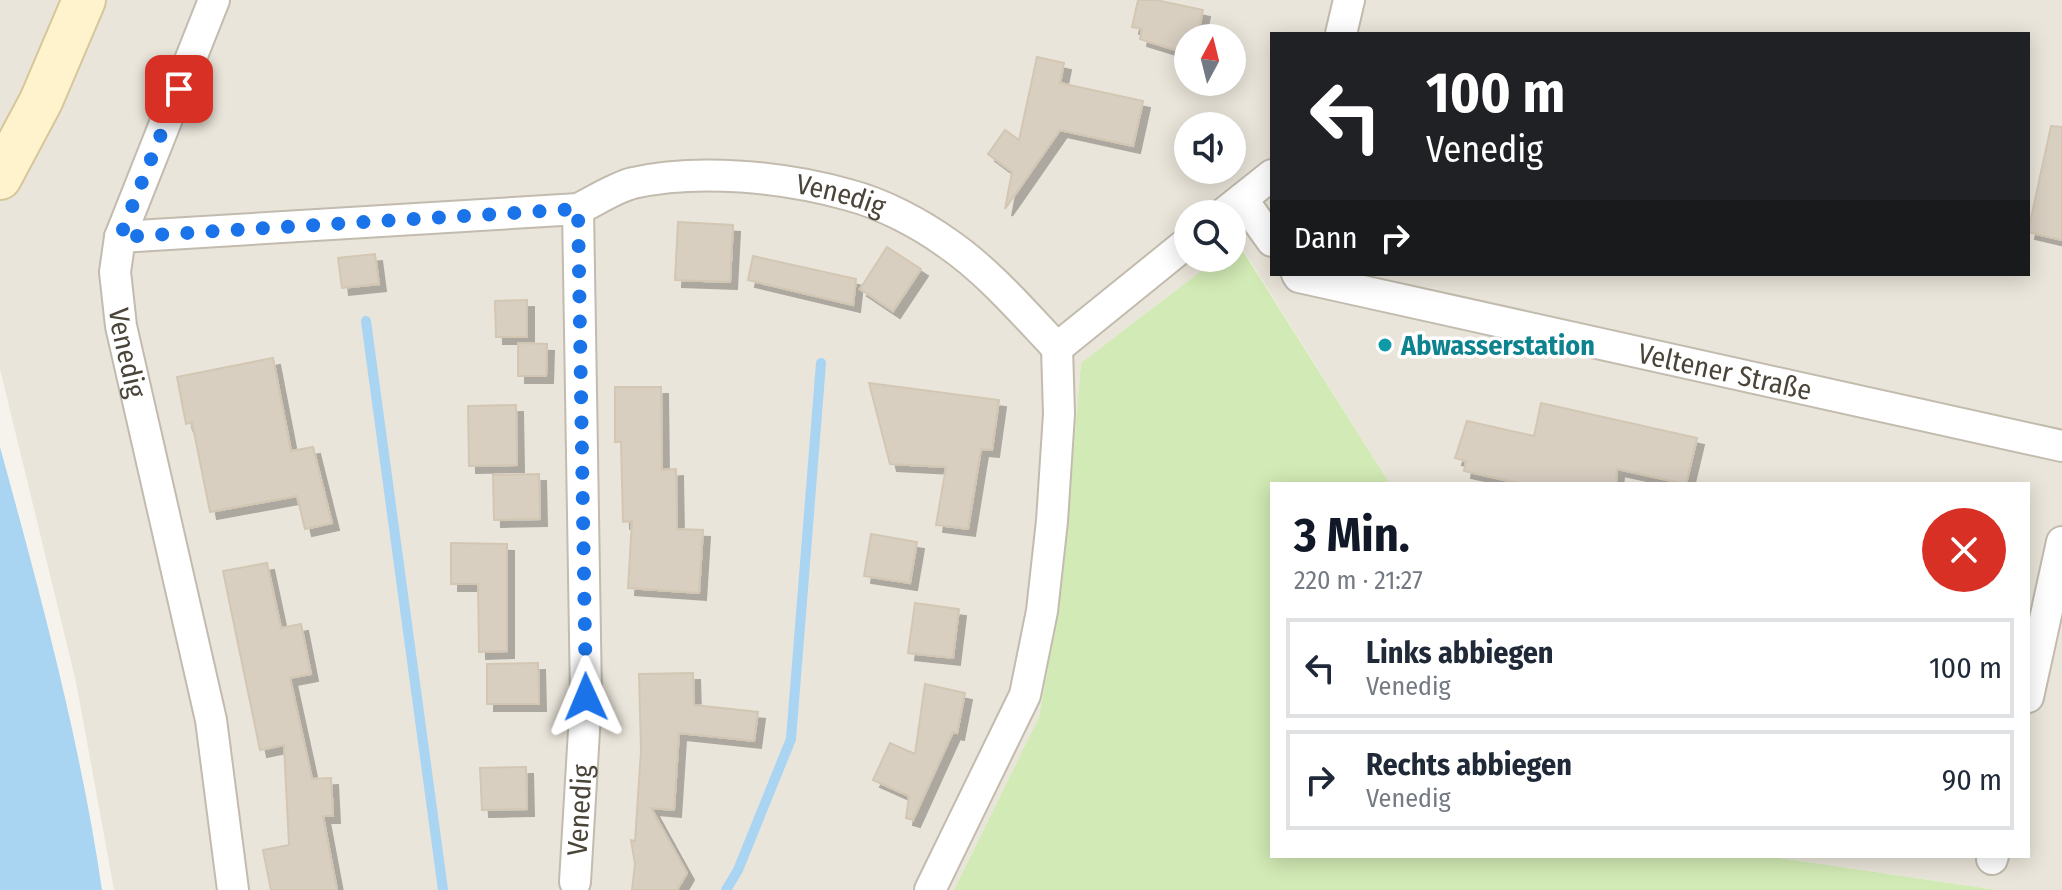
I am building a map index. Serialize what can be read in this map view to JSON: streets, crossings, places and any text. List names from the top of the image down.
{
  "streets": {
    "street": ["Venedig", "Veltener Straße"]
  },
  "places": ["Abwasserstation"],
  "north": "top",
  "page": {
    "turn": ["100 m", "Venedig"],
    "then": "Dann",
    "heading": ["3 Min.", "220 m · 21:27"],
    "list": [
      {
        "name": "Links abbiegen",
        "note": "Venedig",
        "value": "100 m"
      },
      {
        "name": "Rechts abbiegen",
        "note": "Venedig",
        "value": "90 m"
      }
    ]
  }
}
